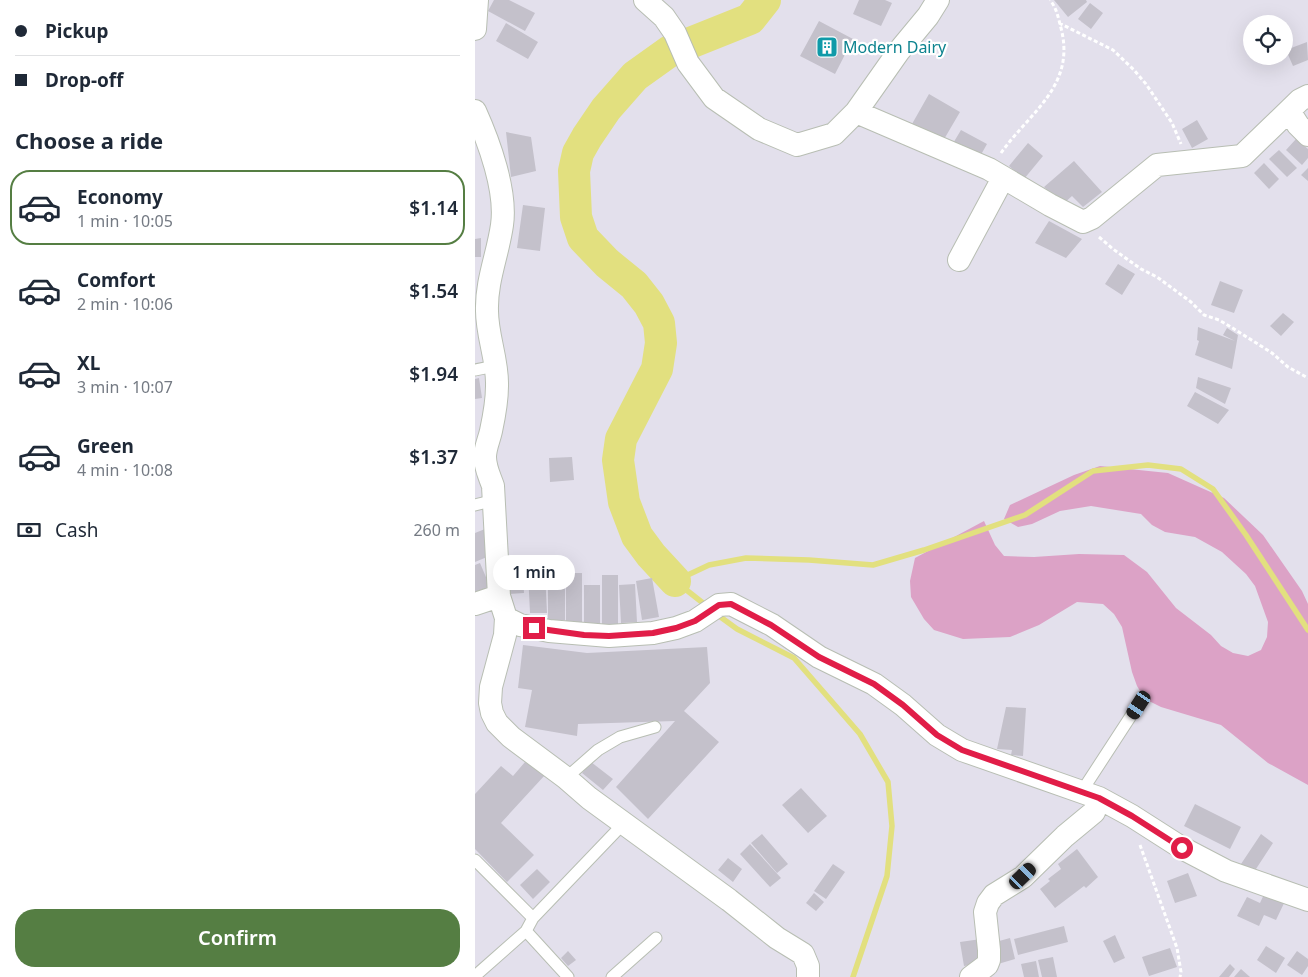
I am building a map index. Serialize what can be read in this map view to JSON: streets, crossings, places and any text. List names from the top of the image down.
{
  "places": {
    "building": ["Modern Dairy"]
  },
  "page": {
    "banner": ["Pickup", "Drop-off"],
    "heading": "Choose a ride",
    "list": [
      {
        "name": "Economy",
        "note": "1 min · 10:05",
        "value": "$1.14"
      },
      {
        "name": "Comfort",
        "note": "2 min · 10:06",
        "value": "$1.54"
      },
      {
        "name": "XL",
        "note": "3 min · 10:07",
        "value": "$1.94"
      },
      {
        "name": "Green",
        "note": "4 min · 10:08",
        "value": "$1.37"
      }
    ],
    "pay": ["Cash", "260 m"],
    "bubble": "1 min",
    "buttons": "Confirm"
  }
}
